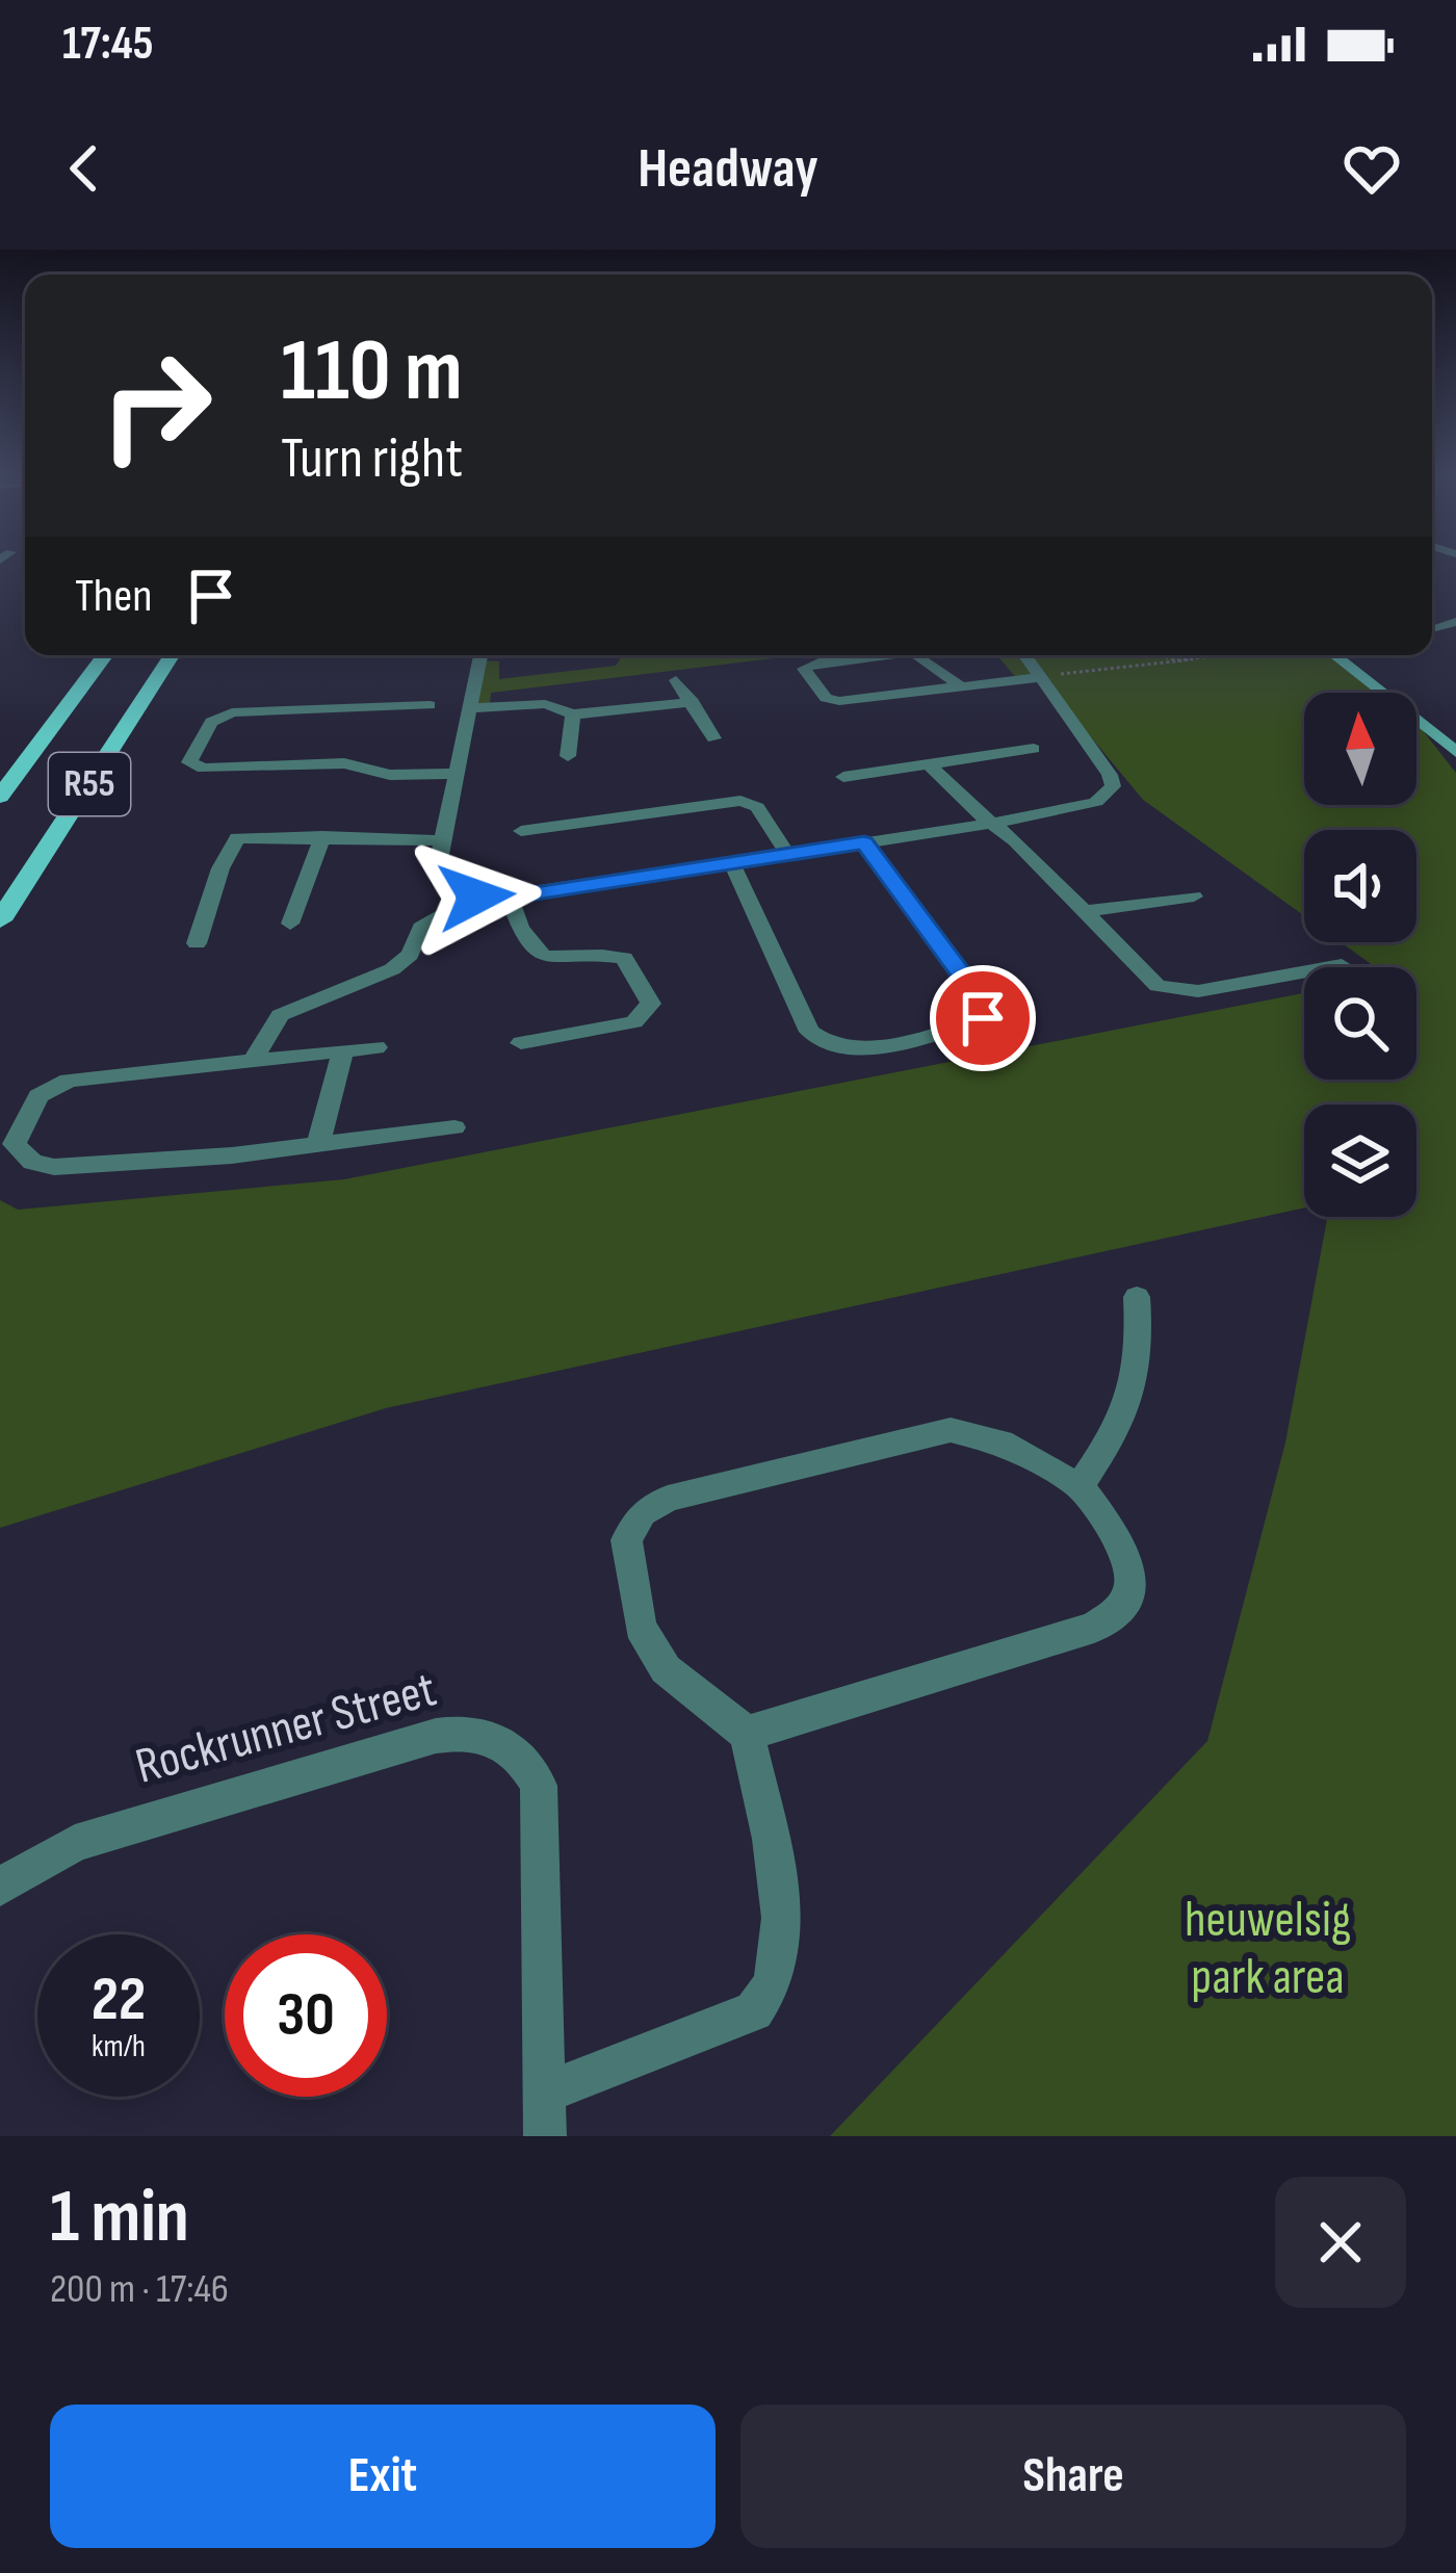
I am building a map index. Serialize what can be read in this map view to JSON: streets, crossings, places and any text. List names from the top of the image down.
{
  "streets": {
    "main road": ["R55"],
    "street": ["Rockrunner Street"]
  },
  "parks": ["heuwelsig park area"],
  "north": "top",
  "page": {
    "status": "17:45",
    "header": "Headway",
    "turn": ["110 m", "Turn right"],
    "then": "Then",
    "speed": "22 km/h",
    "limit": "30",
    "heading": ["1 min", "200 m · 17:46"],
    "buttons": ["Exit", "Share"]
  }
}
